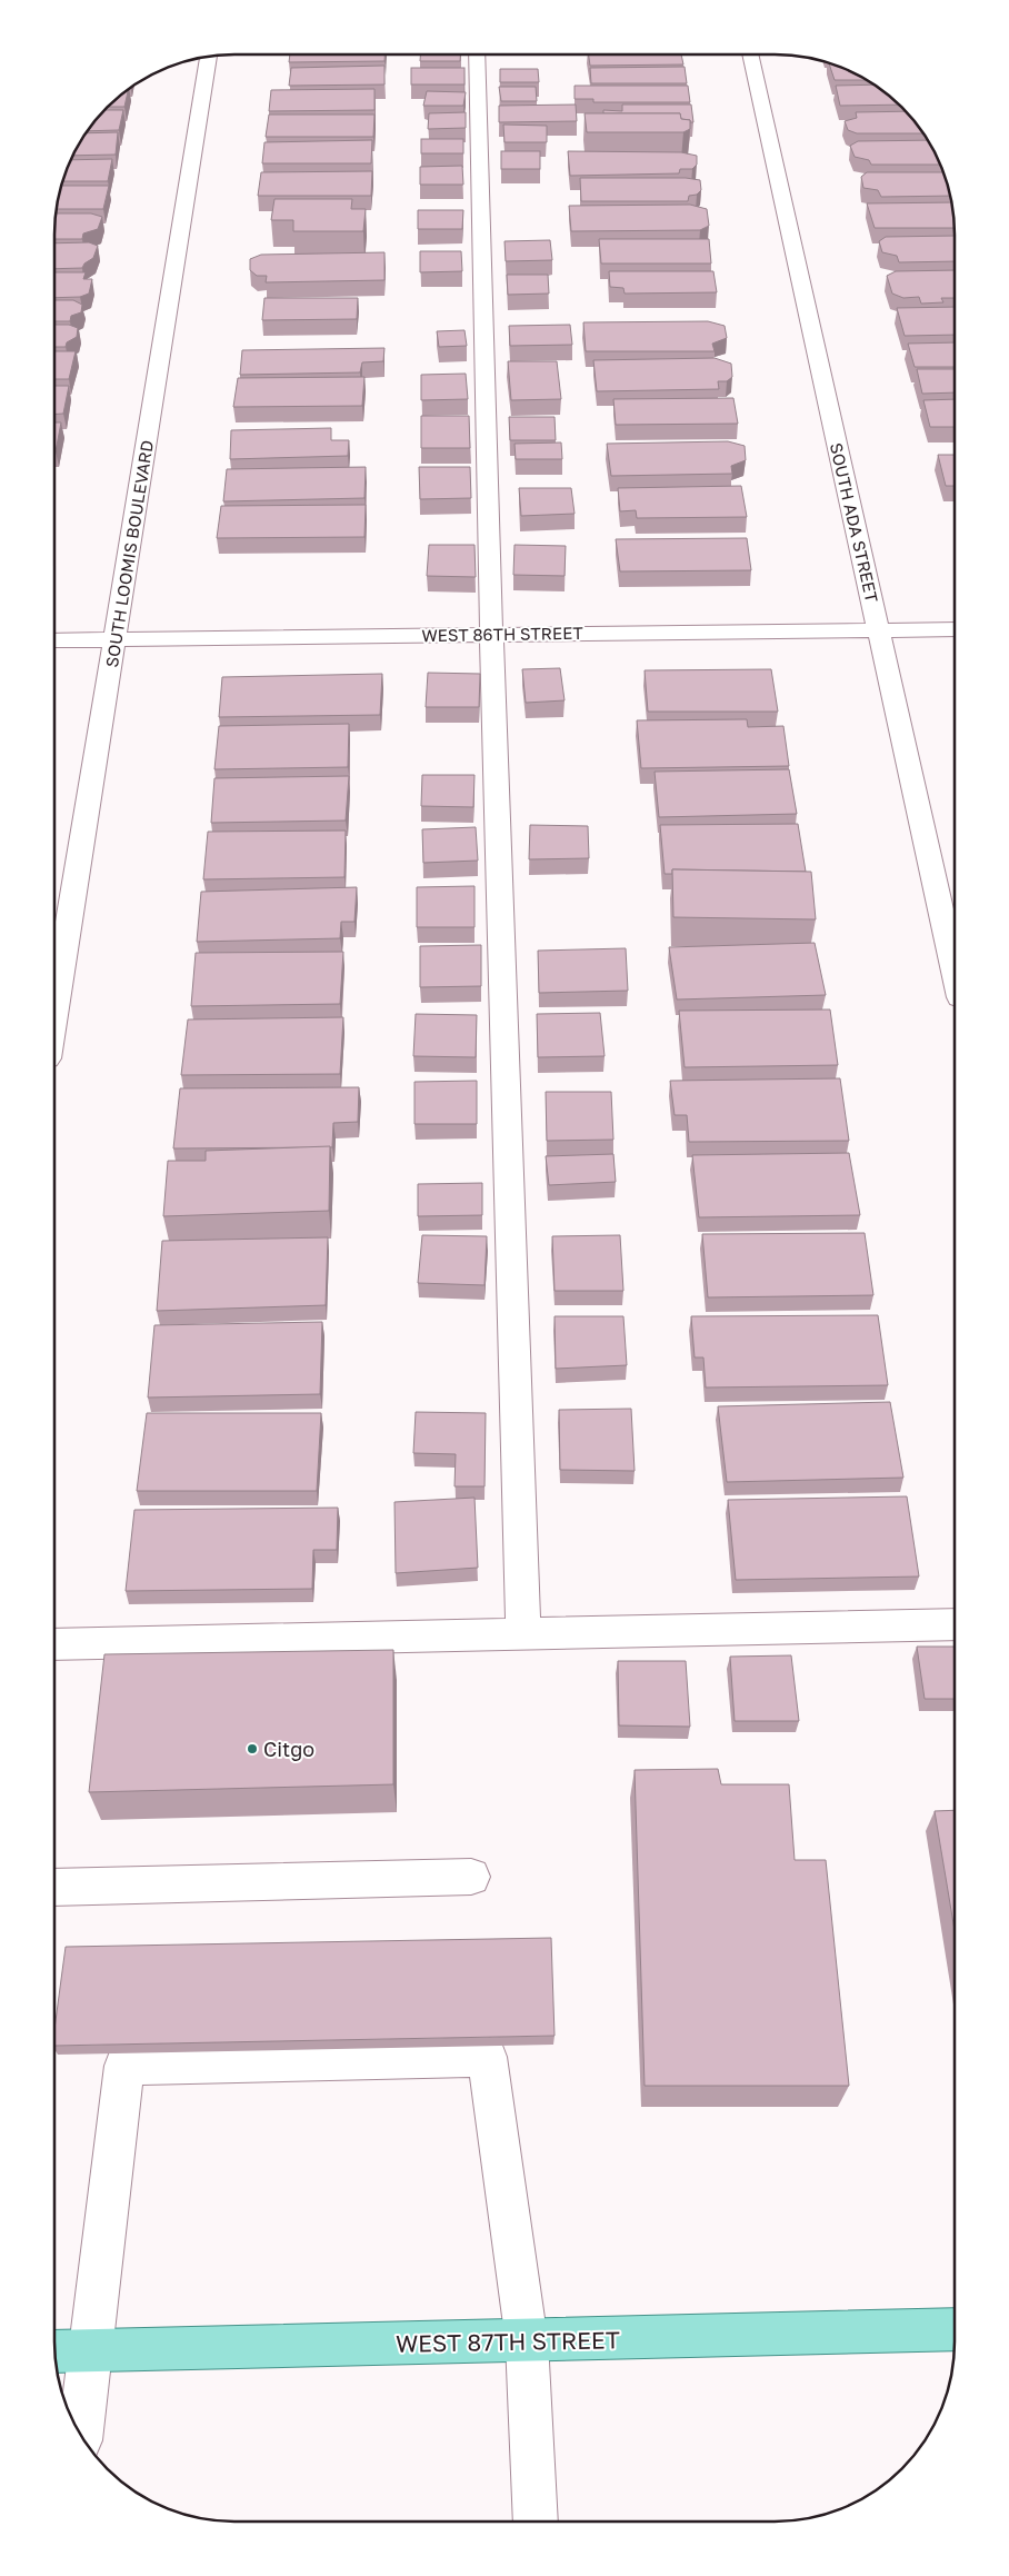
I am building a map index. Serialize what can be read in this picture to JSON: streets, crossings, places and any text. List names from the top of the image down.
{
  "streets": {
    "main road": ["WEST 87TH STREET"],
    "street": ["SOUTH ADA STREET", "SOUTH LOOMIS BOULEVARD", "WEST 86TH STREET"]
  },
  "crossings": [
    ["SOUTH ADA STREET", "WEST 86TH STREET"],
    ["SOUTH LOOMIS BOULEVARD", "WEST 86TH STREET"]
  ],
  "places": ["Citgo"]
}
